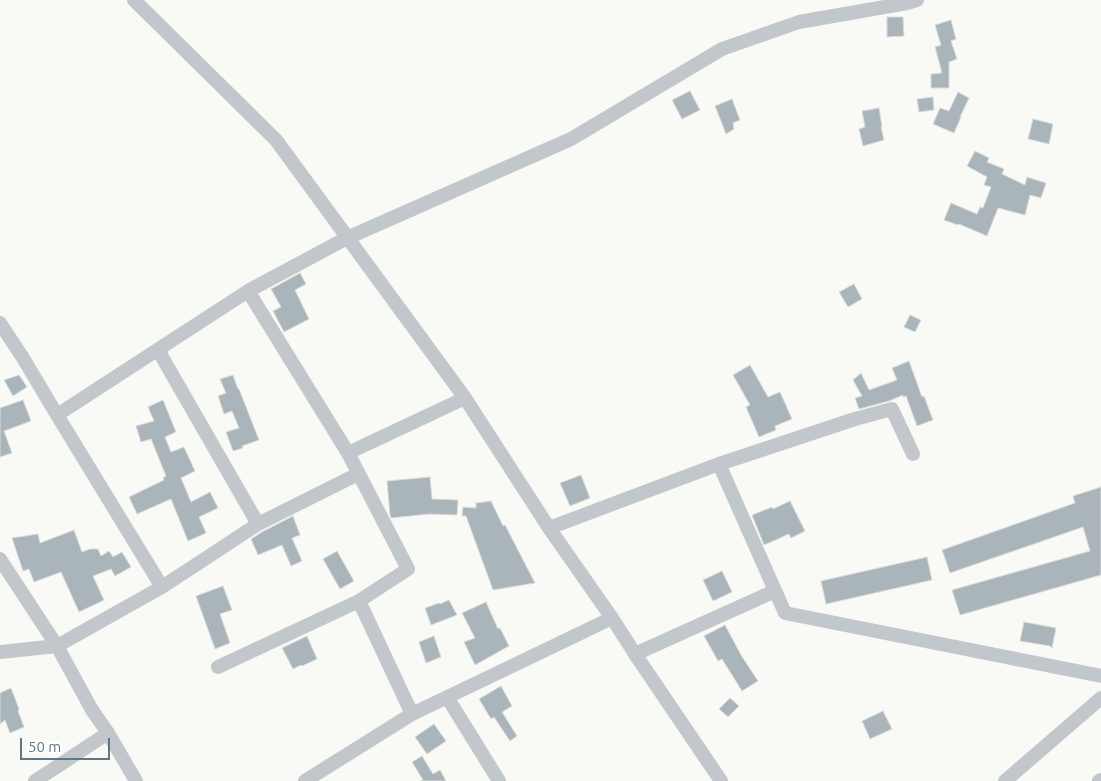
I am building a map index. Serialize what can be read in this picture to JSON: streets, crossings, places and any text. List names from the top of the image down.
{
  "scale_bar": "50 m"
}
